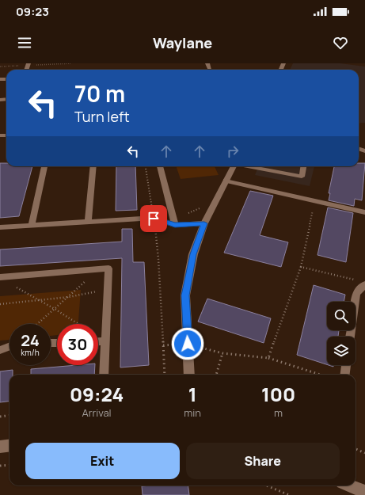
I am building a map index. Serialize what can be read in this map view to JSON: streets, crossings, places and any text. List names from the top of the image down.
{
  "page": {
    "status": "09:23",
    "header": "Waylane",
    "turn": ["70 m", "Turn left"],
    "speed": "24 km/h",
    "limit": "30",
    "eta": [
      "09:24",
      "Arrival",
      "1",
      "min",
      "100",
      "m"
    ],
    "buttons": ["Exit", "Share"]
  }
}
